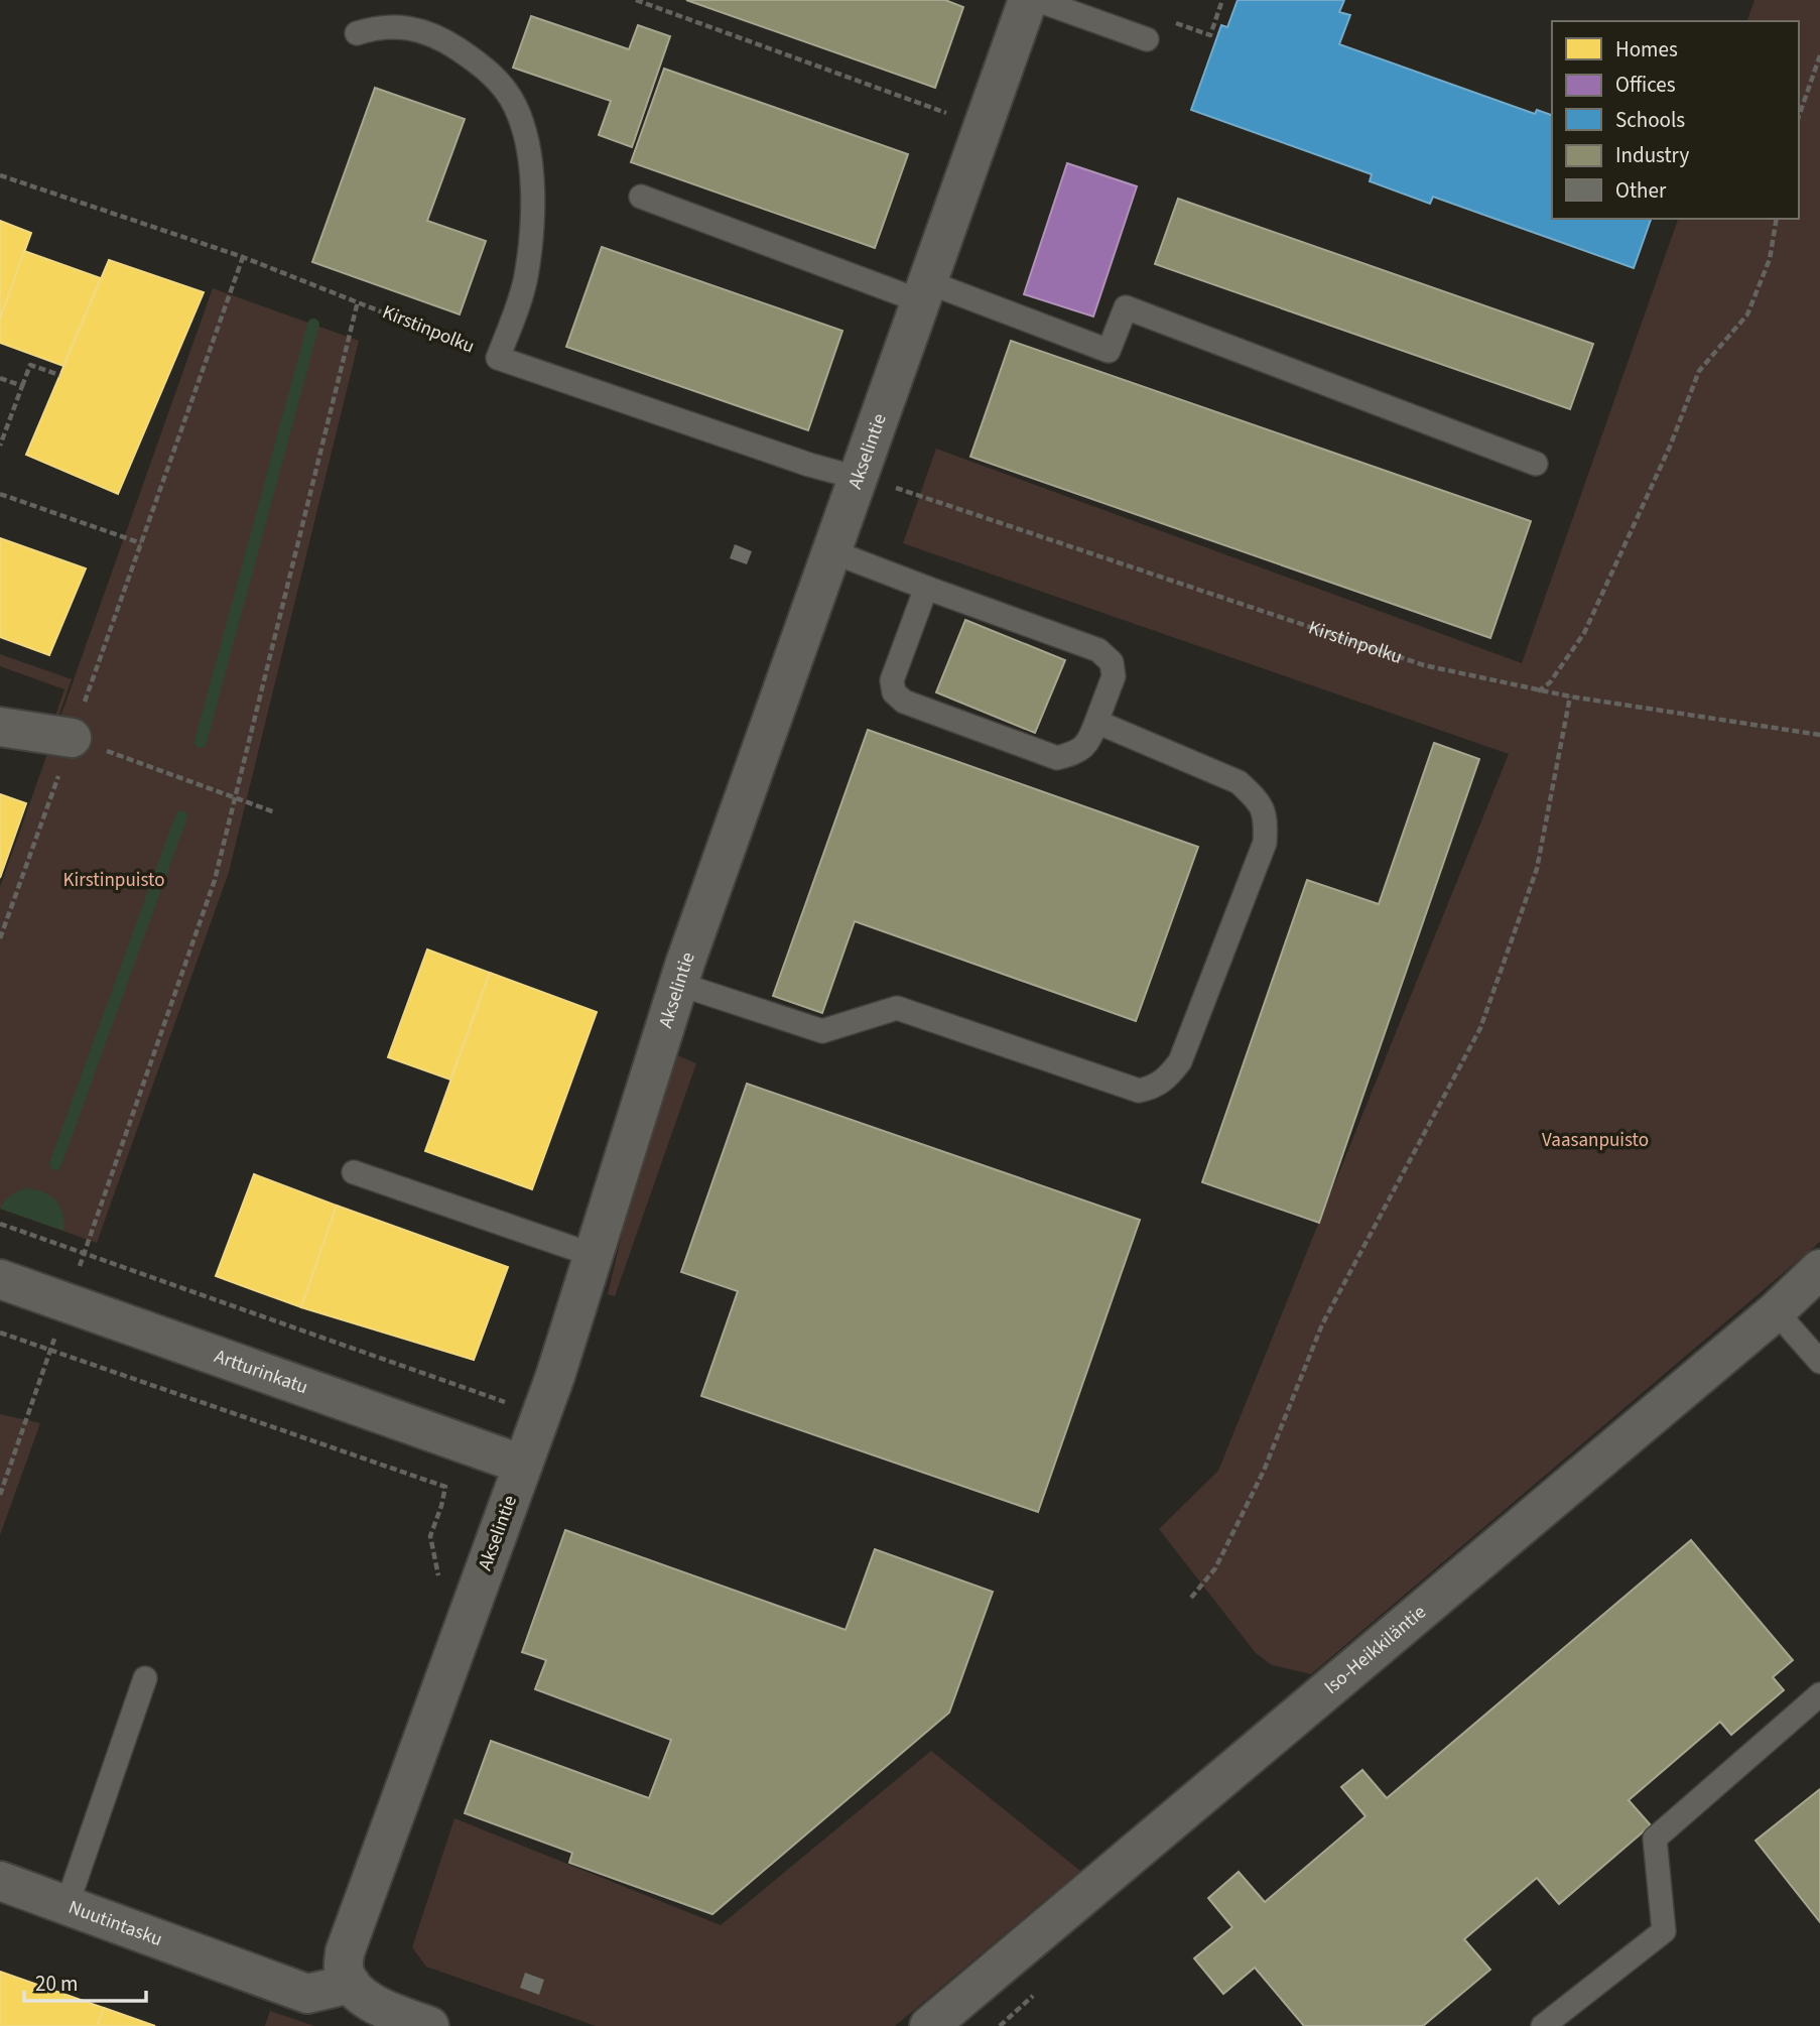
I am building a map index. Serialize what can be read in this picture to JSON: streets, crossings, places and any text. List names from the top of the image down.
{
  "streets": {
    "street": [
      "Akselintie",
      "Artturinkatu",
      "Iso-Heikkiläntie",
      "Nuutintasku"
    ],
    "lane": ["Kirstinpolku"]
  },
  "crossings": [
    ["Kirstinpolku", "Akselintie"],
    ["Akselintie", "Artturinkatu"],
    ["Akselintie", "Nuutintasku"]
  ],
  "parks": ["Kirstinpuisto", "Vaasanpuisto"],
  "legend": [
    "Homes",
    "Offices",
    "Schools",
    "Industry",
    "Other"
  ],
  "scale_bar": "20 m"
}
